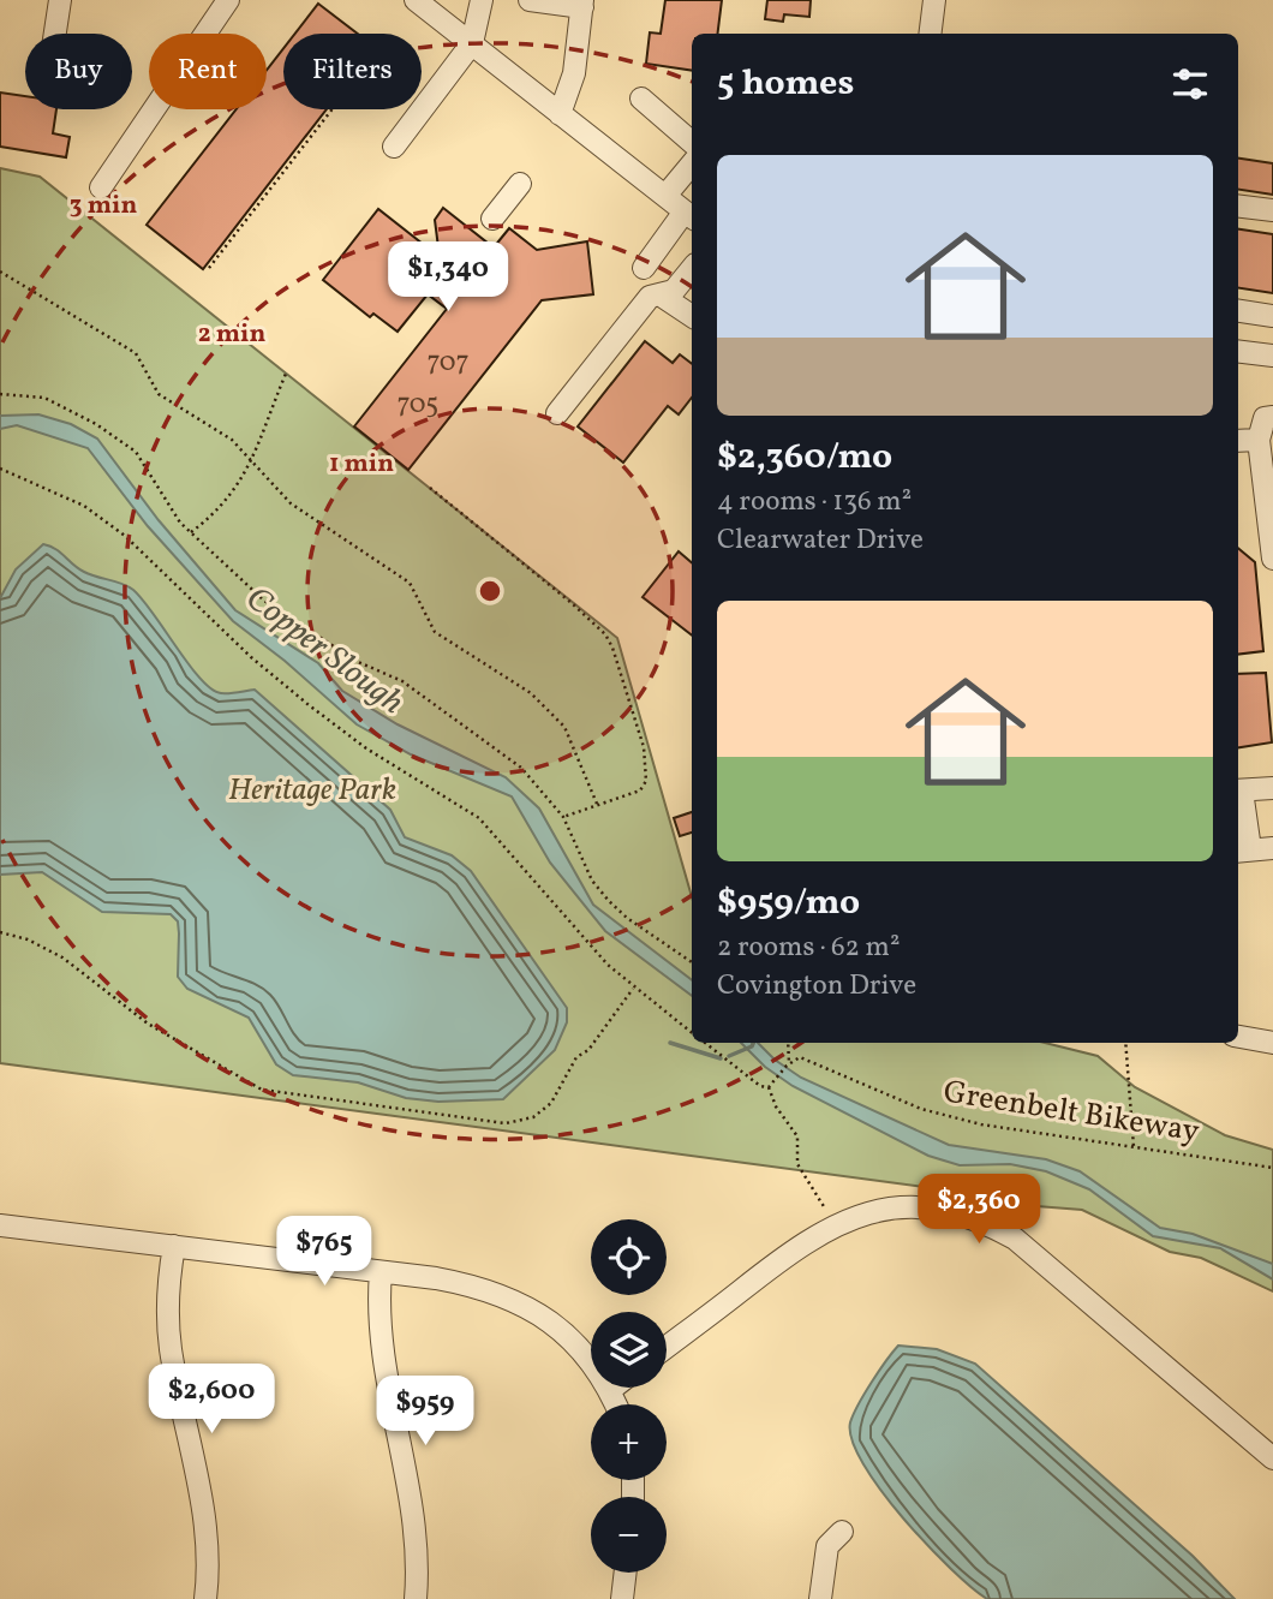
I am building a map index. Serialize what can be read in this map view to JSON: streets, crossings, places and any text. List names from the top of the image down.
{
  "streets": {
    "path": ["Greenbelt Bikeway"]
  },
  "water": ["Copper Slough"],
  "parks": ["Heritage Park"],
  "house_numbers": ["707", "705"],
  "page": {
    "chip": ["Buy", "Rent", "Filters"],
    "heading": "5 homes",
    "list": [
      {
        "name": "$2,360/mo",
        "note": "4 rooms · 136 m² · Clearwater Drive"
      },
      {
        "name": "$959/mo",
        "note": "2 rooms · 62 m² · Covington Drive"
      }
    ],
    "price": [
      "$1,340",
      "$2,360",
      "$765",
      "$2,600",
      "$959"
    ],
    "map_buttons": ["+", "−"]
  },
  "rings": ["3 min", "2 min", "1 min"]
}
